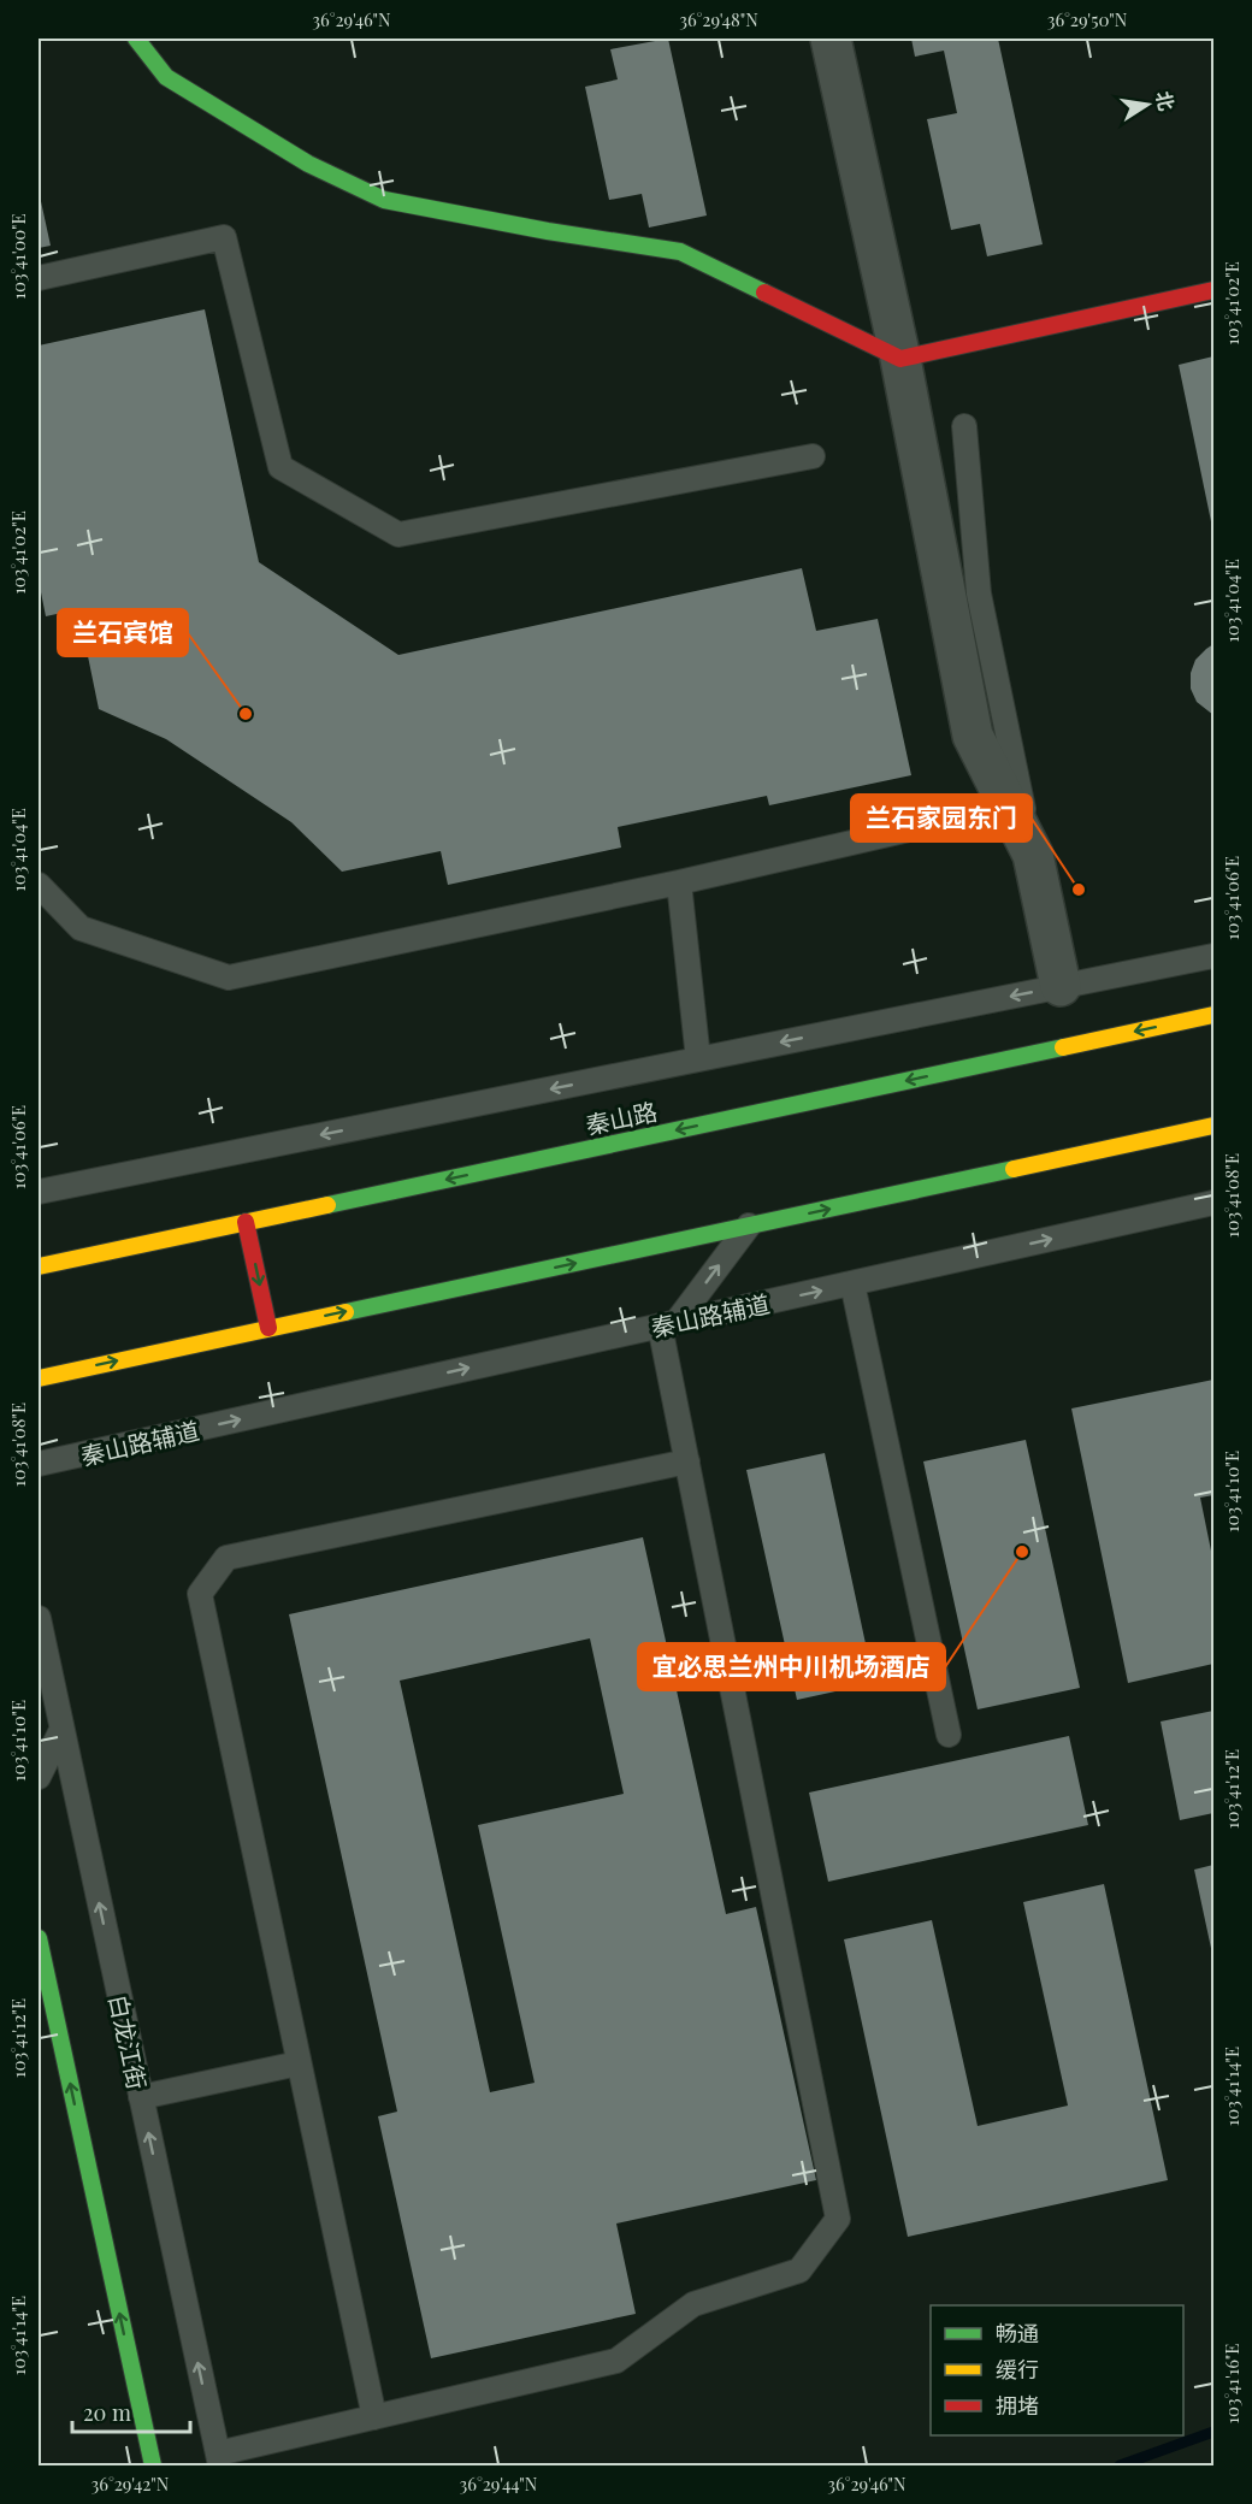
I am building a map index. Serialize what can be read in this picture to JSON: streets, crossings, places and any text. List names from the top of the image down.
{
  "streets": {
    "street": ["秦山路"],
    "lane": ["秦山路辅道", "白龙江街"]
  },
  "one_way": ["秦山路辅道"],
  "places": ["兰石宾馆", "兰石家园东门", "宜必思兰州中川机场酒店"],
  "legend": ["畅通", "缓行", "拥堵"],
  "scale_bar": "20 m",
  "north": "right",
  "coordinates": [
    "36°29'46\"N",
    "36°29'48\"N",
    "36°29'50\"N",
    "103°41'00\"E",
    "103°41'02\"E",
    "103°41'04\"E",
    "103°41'06\"E",
    "103°41'08\"E",
    "103°41'10\"E",
    "103°41'12\"E",
    "103°41'14\"E",
    "103°41'16\"E",
    "36°29'42\"N",
    "36°29'44\"N"
  ]
}
